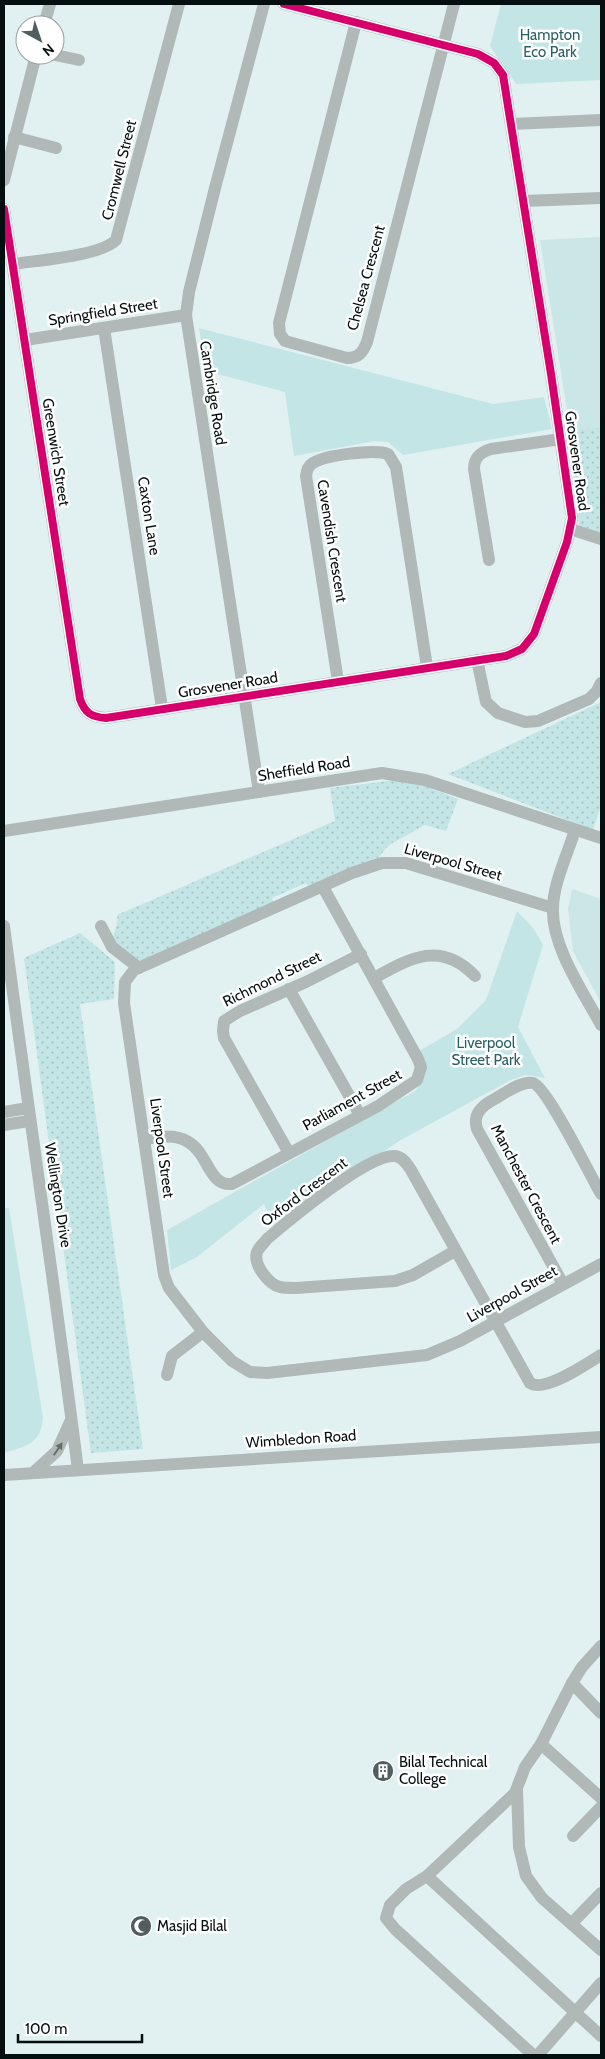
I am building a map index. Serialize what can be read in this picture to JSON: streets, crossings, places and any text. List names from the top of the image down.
{
  "streets": {
    "street": [
      "Cromwell Street",
      "Chelsea Crescent",
      "Springfield Street",
      "Cambridge Road",
      "Greenwich Street",
      "Grosvener Road",
      "Caxton Lane",
      "Cavendish Crescent",
      "Sheffield Road",
      "Liverpool Street",
      "Richmond Street",
      "Parliament Street",
      "Manchester Crescent",
      "Oxford Crescent",
      "Wellington Drive",
      "Wimbledon Road"
    ]
  },
  "crossings": [
    ["Cromwell Street", "Greenwich Street"],
    ["Chelsea Crescent", "Grosvener Road"],
    ["Springfield Street", "Cambridge Road"],
    ["Springfield Street", "Greenwich Street"],
    ["Springfield Street", "Caxton Lane"],
    ["Cambridge Road", "Grosvener Road"],
    ["Cambridge Road", "Sheffield Road"],
    ["Greenwich Street", "Grosvener Road"],
    ["Grosvener Road", "Caxton Lane"],
    ["Grosvener Road", "Cavendish Crescent"],
    ["Liverpool Street", "Parliament Street"],
    ["Liverpool Street", "Manchester Crescent"],
    ["Liverpool Street", "Oxford Crescent"],
    ["Richmond Street", "Parliament Street"],
    ["Wellington Drive", "Wimbledon Road"]
  ],
  "parks": ["Hampton Eco Park", "Liverpool Street Park"],
  "places": {
    "building": ["Bilal Technical College"],
    "mosque": ["Masjid Bilal"]
  },
  "scale_bar": "100 m",
  "north": "bottom right"
}
